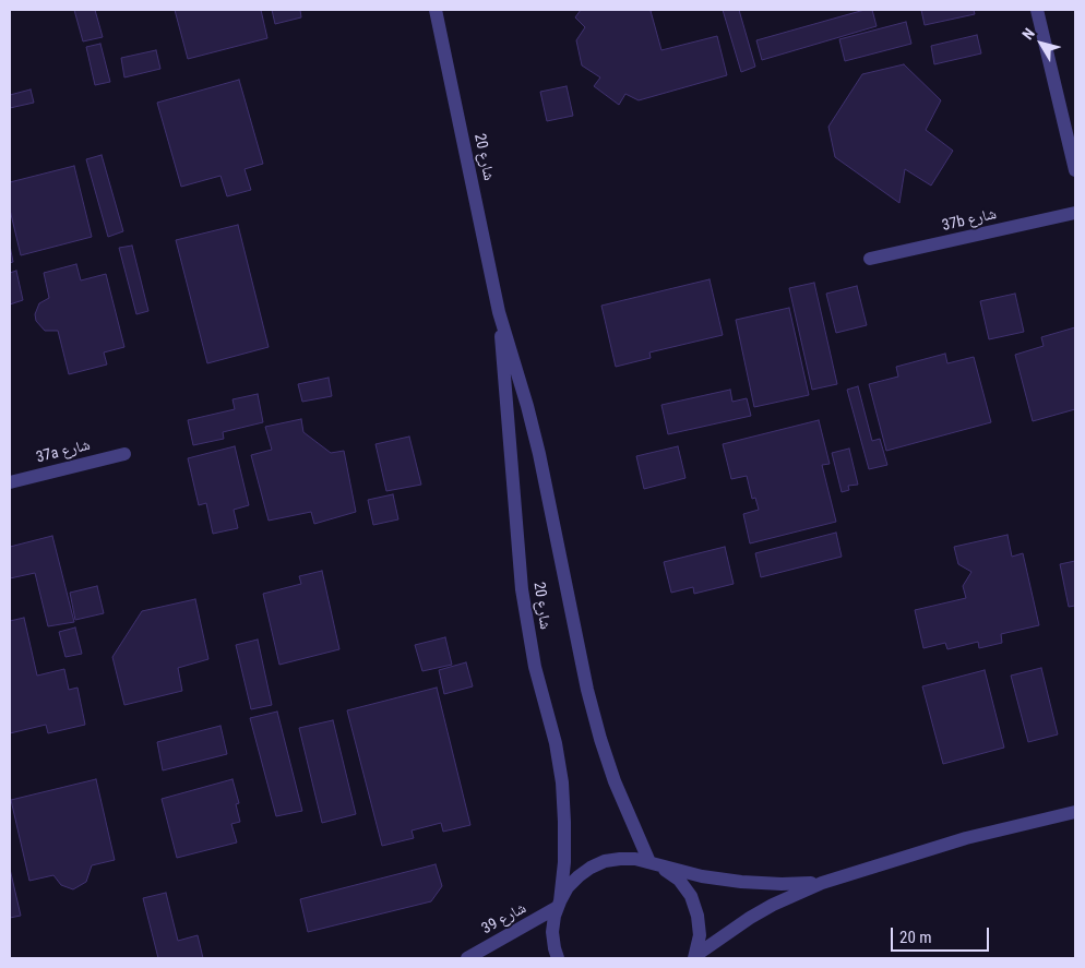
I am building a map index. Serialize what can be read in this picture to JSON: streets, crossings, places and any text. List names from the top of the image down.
{
  "streets": {
    "street": [
      "شارع 20",
      "37b شارع",
      "37a شارع",
      "شارع 39"
    ]
  },
  "crossings": [
    ["شارع 20", "شارع 39"]
  ],
  "scale_bar": "20 m",
  "north": "top left"
}
